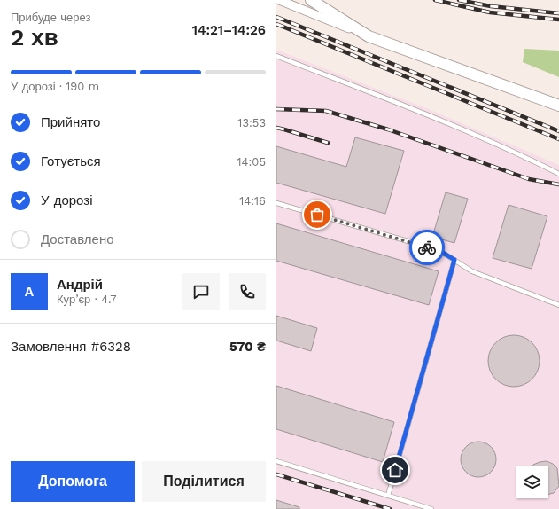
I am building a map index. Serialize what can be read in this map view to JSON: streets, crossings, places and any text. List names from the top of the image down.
{
  "page": {
    "heading": ["2 хв", "Прибуде через", "14:21–14:26"],
    "panel": [
      "Андрій",
      "Кур’єр · 4.7",
      "Замовлення #6328",
      "570 ₴"
    ],
    "bar": "У дорозі · 190 m",
    "list": [
      ["Прийнято", "13:53"],
      ["Готується", "14:05"],
      ["У дорозі", "14:16"],
      "Доставлено"
    ],
    "round": "А",
    "buttons": ["Допомога", "Поділитися"]
  }
}
